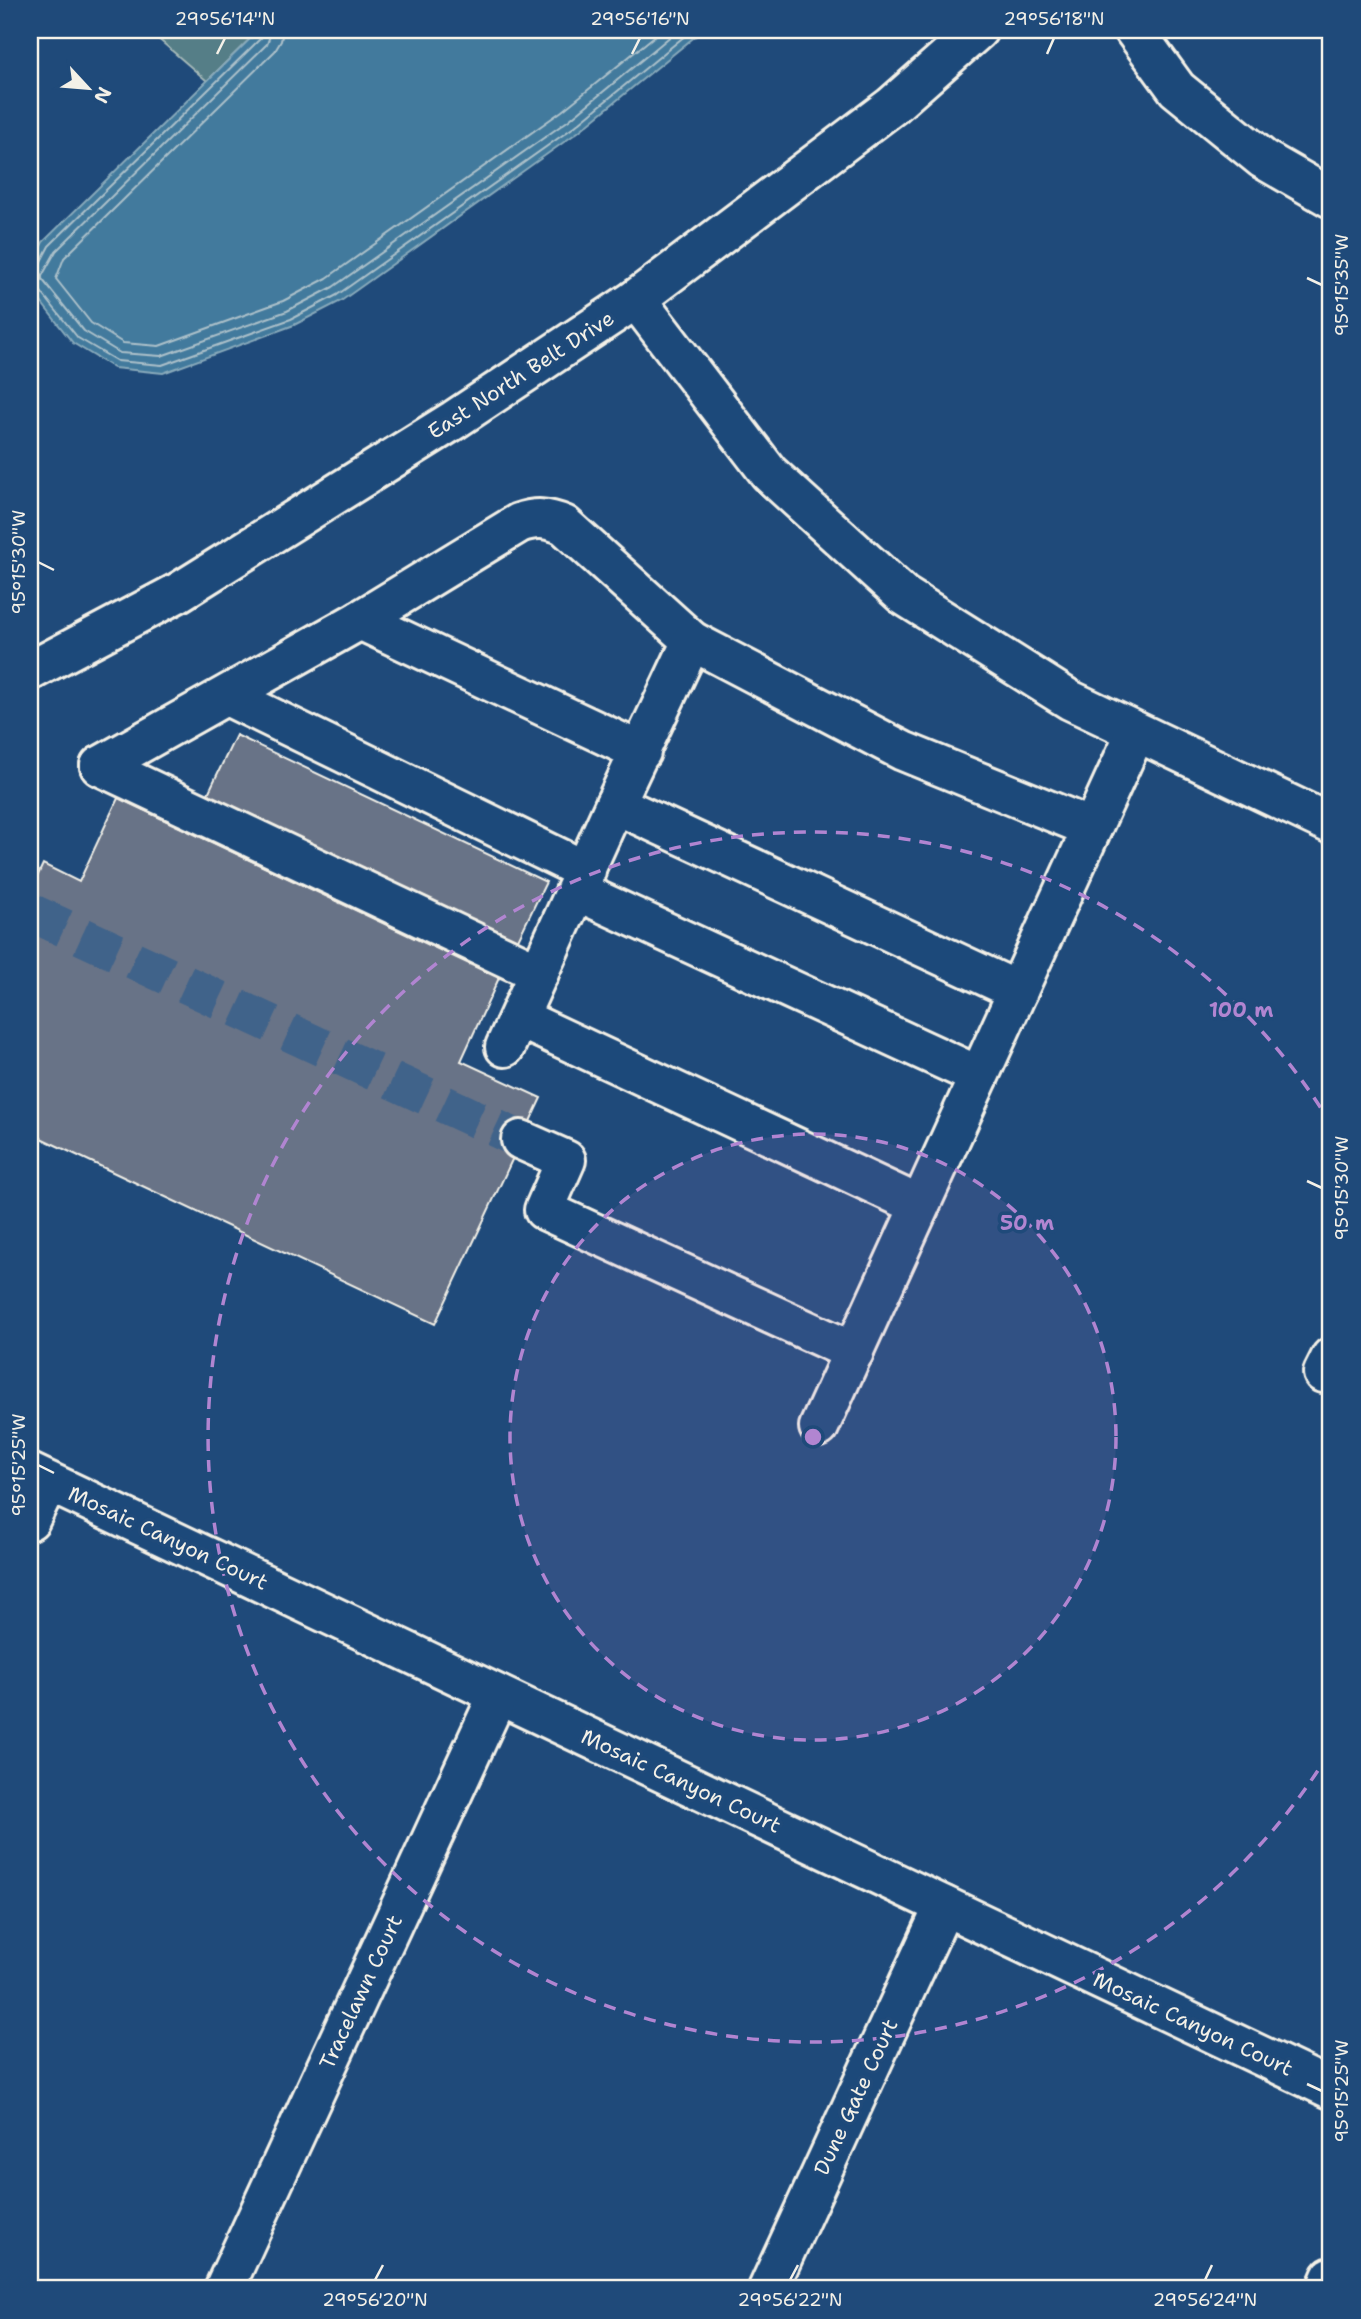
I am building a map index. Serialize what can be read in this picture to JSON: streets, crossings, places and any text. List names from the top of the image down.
{
  "streets": {
    "street": [
      "East North Belt Drive",
      "Mosaic Canyon Court",
      "Tracelawn Court",
      "Dune Gate Court"
    ]
  },
  "crossings": [
    ["Mosaic Canyon Court", "Tracelawn Court"],
    ["Mosaic Canyon Court", "Dune Gate Court"]
  ],
  "north": "bottom right",
  "coordinates": [
    "29°56'14\"N",
    "29°56'16\"N",
    "29°56'18\"N",
    "95°15'35\"W",
    "95°15'30\"W",
    "95°15'25\"W",
    "29°56'20\"N",
    "29°56'22\"N",
    "29°56'24\"N"
  ],
  "rings": ["100 m", "50 m"]
}
